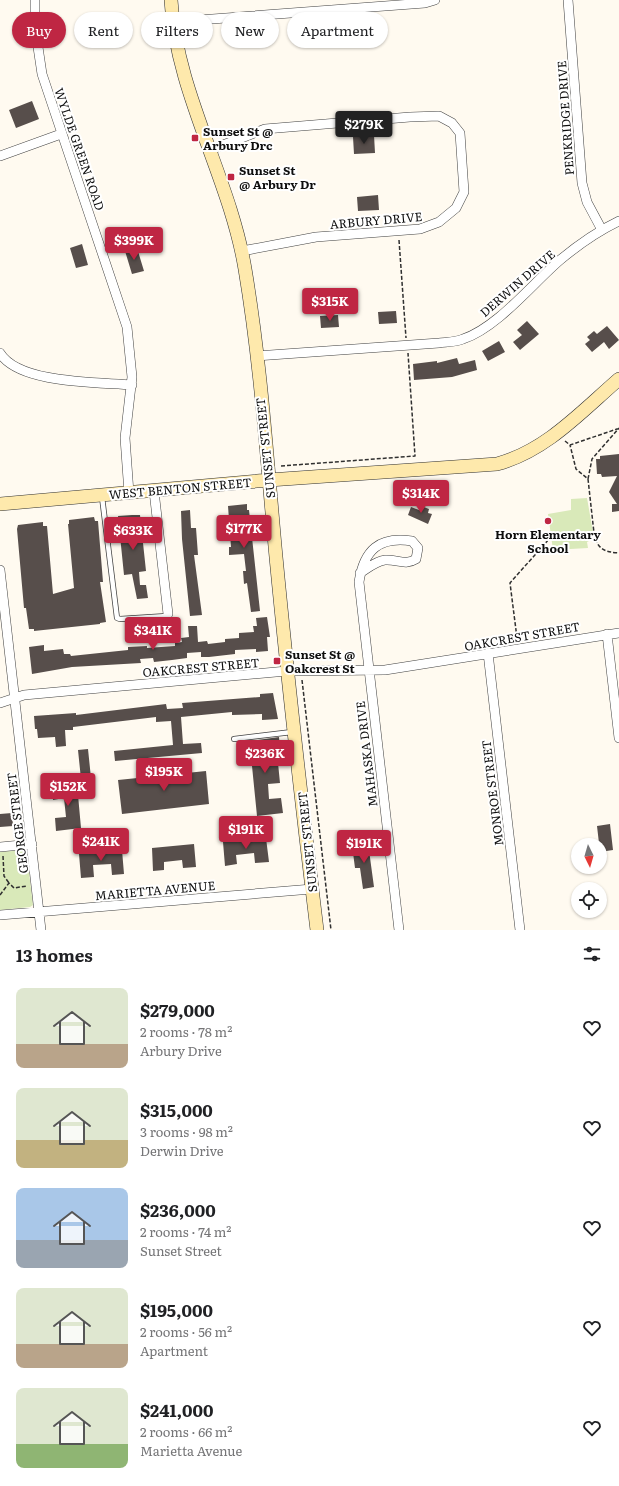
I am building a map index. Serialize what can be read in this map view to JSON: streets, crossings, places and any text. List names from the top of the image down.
{
  "streets": {
    "street": [
      "PENKRIDGE DRIVE",
      "WYLDE GREEN ROAD",
      "ARBURY DRIVE",
      "DERWIN DRIVE",
      "SUNSET STREET",
      "WEST BENTON STREET",
      "OAKCREST STREET",
      "MAHASKA DRIVE",
      "MONROE STREET",
      "GEORGE STREET",
      "MARIETTA AVENUE"
    ]
  },
  "crossings": [
    ["PENKRIDGE DRIVE", "DERWIN DRIVE"],
    ["WYLDE GREEN ROAD", "WEST BENTON STREET"],
    ["ARBURY DRIVE", "SUNSET STREET"],
    ["DERWIN DRIVE", "SUNSET STREET"],
    ["SUNSET STREET", "WEST BENTON STREET"],
    ["SUNSET STREET", "OAKCREST STREET"],
    ["SUNSET STREET", "MARIETTA AVENUE"],
    ["OAKCREST STREET", "MAHASKA DRIVE"],
    ["OAKCREST STREET", "MONROE STREET"],
    ["OAKCREST STREET", "GEORGE STREET"],
    ["GEORGE STREET", "MARIETTA AVENUE"]
  ],
  "places": {
    "transit": ["Sunset St @ Arbury Drc", "Sunset St @ Arbury Dr", "Sunset St @ Oakcrest St"],
    "other": ["Horn Elementary School"]
  },
  "north": "bottom",
  "page": {
    "chip": [
      "Buy",
      "Rent",
      "Filters",
      "New",
      "Apartment"
    ],
    "price": [
      "$279K",
      "$399K",
      "$315K",
      "$314K",
      "$177K",
      "$633K",
      "$341K",
      "$236K",
      "$195K",
      "$152K",
      "$191K",
      "$241K",
      "$191K"
    ],
    "heading": "13 homes",
    "list": [
      {
        "name": "$279,000",
        "note": "2 rooms · 78 m² · Arbury Drive"
      },
      {
        "name": "$315,000",
        "note": "3 rooms · 98 m² · Derwin Drive"
      },
      {
        "name": "$236,000",
        "note": "2 rooms · 74 m² · Sunset Street"
      },
      {
        "name": "$195,000",
        "note": "2 rooms · 56 m² · Apartment"
      },
      {
        "name": "$241,000",
        "note": "2 rooms · 66 m² · Marietta Avenue"
      }
    ]
  }
}
